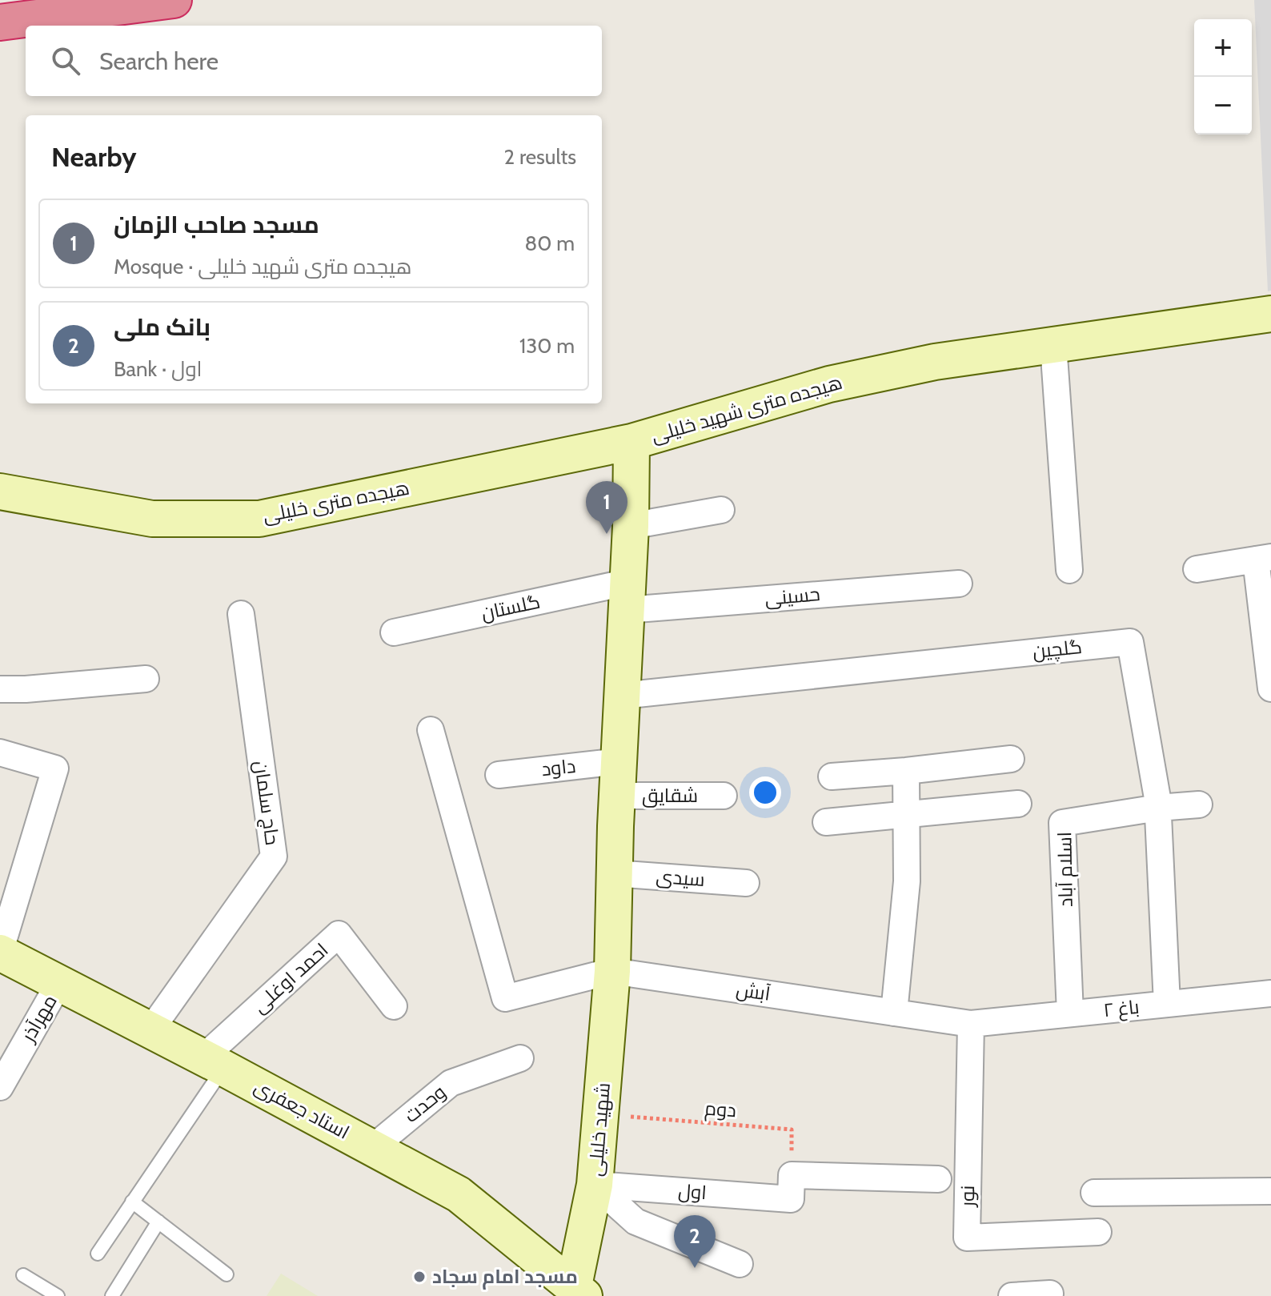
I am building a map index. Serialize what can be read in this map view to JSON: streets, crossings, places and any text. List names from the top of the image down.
{
  "streets": {
    "main road": [
      "هیجده متری شهید خلیلی",
      "هیجده متری خلیلی",
      "استاد جعفری",
      "شهید خلیلی"
    ],
    "street": [
      "حسینی",
      "گلستان",
      "گلچین",
      "داود",
      "شقایق",
      "حاج سلمان",
      "اسلام آباد",
      "سیدی",
      "احمد اوغلی",
      "آبش",
      "باغ ۲",
      "مهرآذر",
      "وحدت",
      "اول",
      "نور"
    ],
    "path": ["دوم"]
  },
  "crossings": [
    ["هیجده متری شهید خلیلی", "هیجده متری خلیلی"],
    ["هیجده متری شهید خلیلی", "حسینی"],
    ["هیجده متری شهید خلیلی", "گلستان"],
    ["هیجده متری شهید خلیلی", "گلچین"],
    ["هیجده متری شهید خلیلی", "داود"],
    ["هیجده متری شهید خلیلی", "شقایق"],
    ["هیجده متری شهید خلیلی", "سیدی"],
    ["هیجده متری شهید خلیلی", "آبش"],
    ["هیجده متری شهید خلیلی", "شهید خلیلی"],
    ["حسینی", "گلستان"],
    ["گلچین", "اسلام آباد"],
    ["گلچین", "باغ ۲"],
    ["حاج سلمان", "استاد جعفری"],
    ["اسلام آباد", "باغ ۲"],
    ["احمد اوغلی", "استاد جعفری"],
    ["آبش", "باغ ۲"],
    ["آبش", "شهید خلیلی"],
    ["آبش", "نور"],
    ["باغ ۲", "نور"],
    ["مهرآذر", "استاد جعفری"],
    ["وحدت", "استاد جعفری"],
    ["استاد جعفری", "شهید خلیلی"],
    ["دوم", "شهید خلیلی"],
    ["دوم", "اول"],
    ["شهید خلیلی", "اول"]
  ],
  "places": ["مسجد امام سجاد"],
  "page": {
    "map_buttons": ["+", "−"],
    "search": "Search here",
    "heading": ["Nearby", "2 results"],
    "list": [
      {
        "mark": "1",
        "name": "مسجد صاحب الزمان",
        "note": "Mosque · هیجده متری شهید خلیلی",
        "value": "80 m"
      },
      {
        "mark": "2",
        "name": "بانک ملی",
        "note": "Bank · اول",
        "value": "130 m"
      }
    ],
    "pins": ["1", "2"]
  }
}
